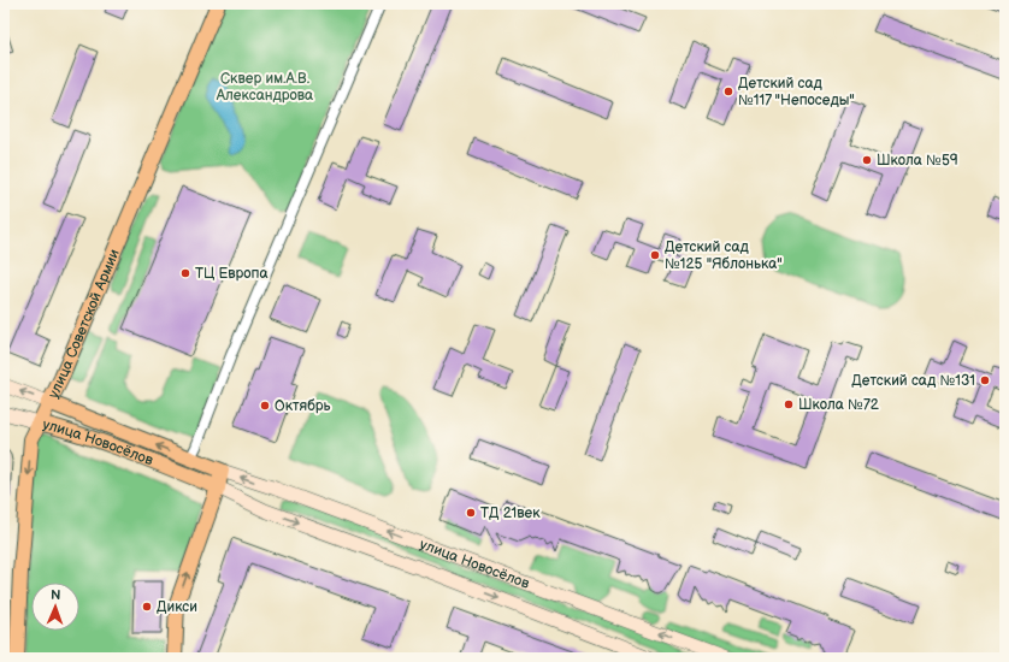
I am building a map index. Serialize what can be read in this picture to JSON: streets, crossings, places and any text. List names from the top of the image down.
{
  "streets": {
    "main road": ["улица Советской Армии", "улица Новосёлов"]
  },
  "crossings": [
    ["улица Советской Армии", "улица Новосёлов"]
  ],
  "parks": ["Сквер им.А.В. Александрова"],
  "places": [
    "Детский сад №117 \"Непоседы\"",
    "Школа №59",
    "Детский сад №125 \"Яблонька\"",
    "ТЦ Европа",
    "Детский сад №131",
    "Школа №72",
    "Октябрь",
    "ТД 21век",
    "Дикси"
  ],
  "north": "top"
}
